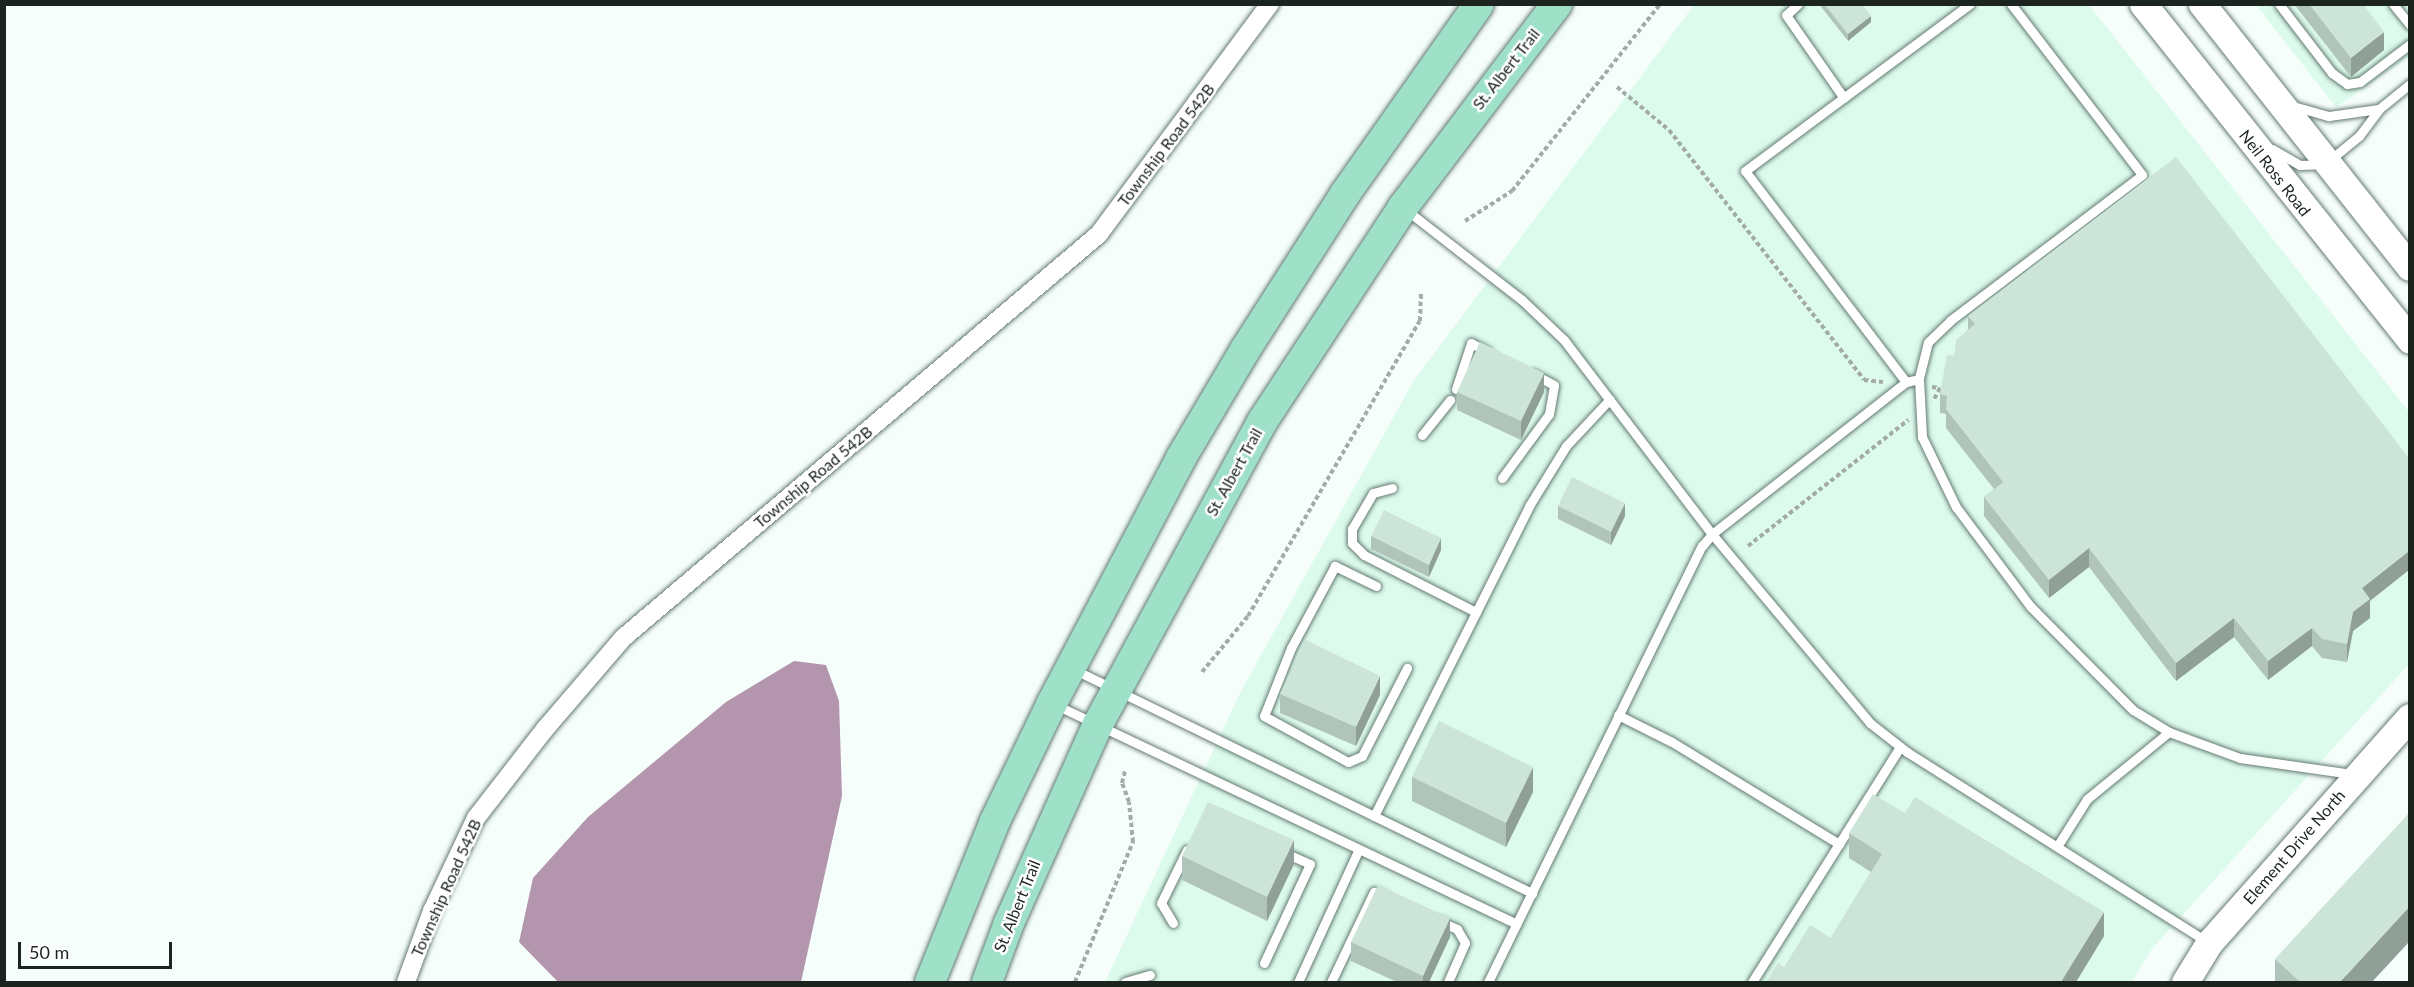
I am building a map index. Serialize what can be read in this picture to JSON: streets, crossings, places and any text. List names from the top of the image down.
{
  "streets": {
    "main road": ["St. Albert Trail", "Neil Ross Road", "Element Drive North"],
    "street": ["Township Road 542B"]
  },
  "scale_bar": "50 m"
}
